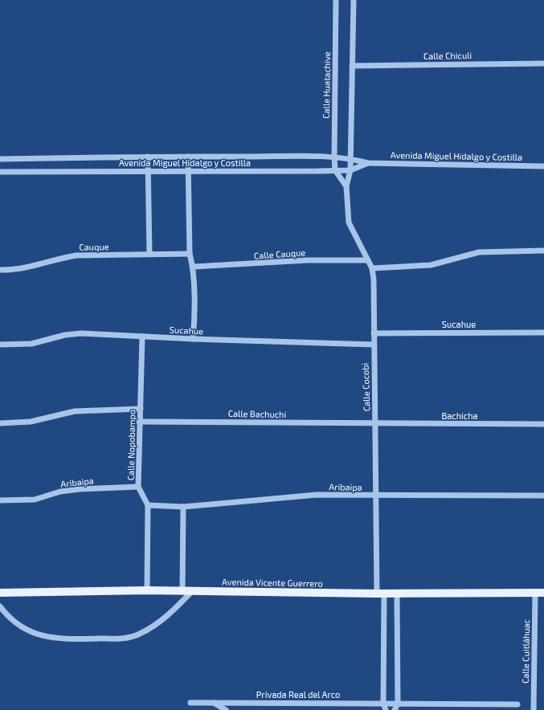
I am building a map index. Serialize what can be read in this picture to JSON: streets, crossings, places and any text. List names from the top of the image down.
{
  "streets": {
    "main road": ["Avenida Vicente Guerrero"],
    "street": [
      "Calle Chiculi",
      "Calle Huatachive",
      "Avenida Miguel Hidalgo y Costilla",
      "Cauque",
      "Calle Cauque",
      "Sucahue",
      "Calle Cocobi",
      "Calle Bachuchi",
      "Bachicha",
      "Calle Nopobampo",
      "Aribaipa",
      "Calle Cuitláhuac",
      "Privada Real del Arco"
    ]
  },
  "crossings": [
    ["Calle Huatachive", "Avenida Miguel Hidalgo y Costilla"],
    ["Avenida Miguel Hidalgo y Costilla", "Calle Cocobi"],
    ["Calle Cauque", "Calle Cocobi"],
    ["Sucahue", "Calle Cocobi"],
    ["Sucahue", "Calle Nopobampo"],
    ["Calle Cocobi", "Calle Bachuchi"],
    ["Calle Cocobi", "Bachicha"],
    ["Calle Cocobi", "Aribaipa"],
    ["Calle Cocobi", "Avenida Vicente Guerrero"],
    ["Calle Bachuchi", "Bachicha"],
    ["Calle Bachuchi", "Calle Nopobampo"],
    ["Calle Nopobampo", "Aribaipa"],
    ["Calle Nopobampo", "Avenida Vicente Guerrero"],
    ["Avenida Vicente Guerrero", "Calle Cuitláhuac"]
  ]
}
